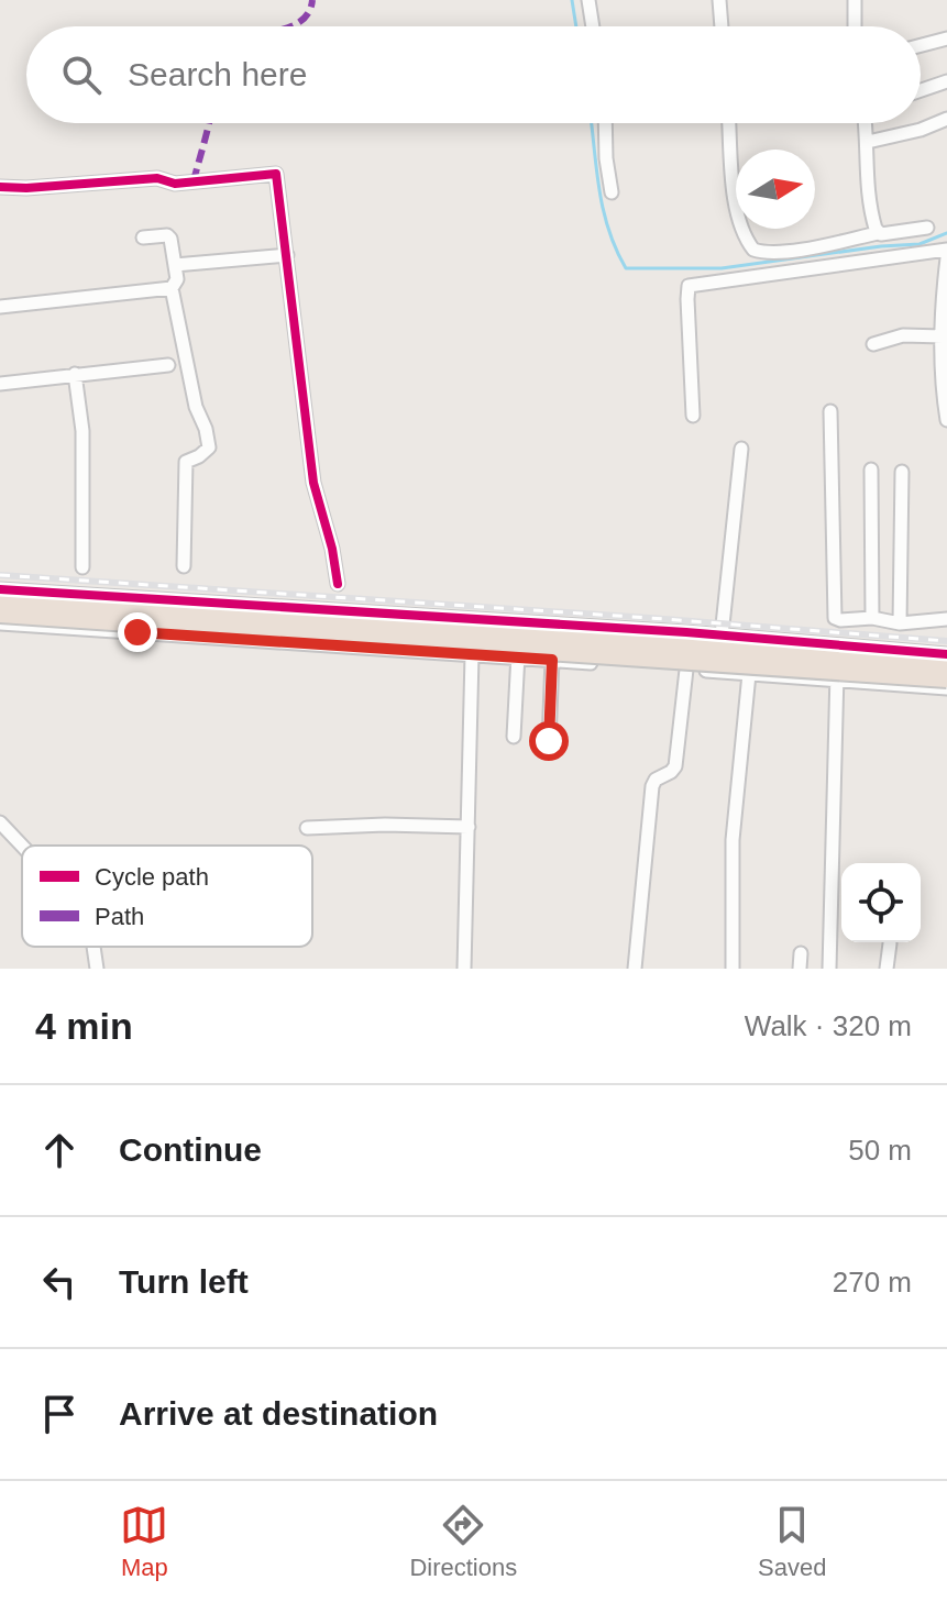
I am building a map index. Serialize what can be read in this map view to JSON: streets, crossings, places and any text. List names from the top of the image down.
{
  "legend": ["Cycle path", "Path"],
  "north": "right",
  "page": {
    "search": "Search here",
    "heading": ["4 min", "Walk · 320 m"],
    "list": [
      ["Continue", "50 m"],
      ["Turn left", "270 m"],
      "Arrive at destination"
    ],
    "nav": ["Map", "Directions", "Saved"]
  }
}
